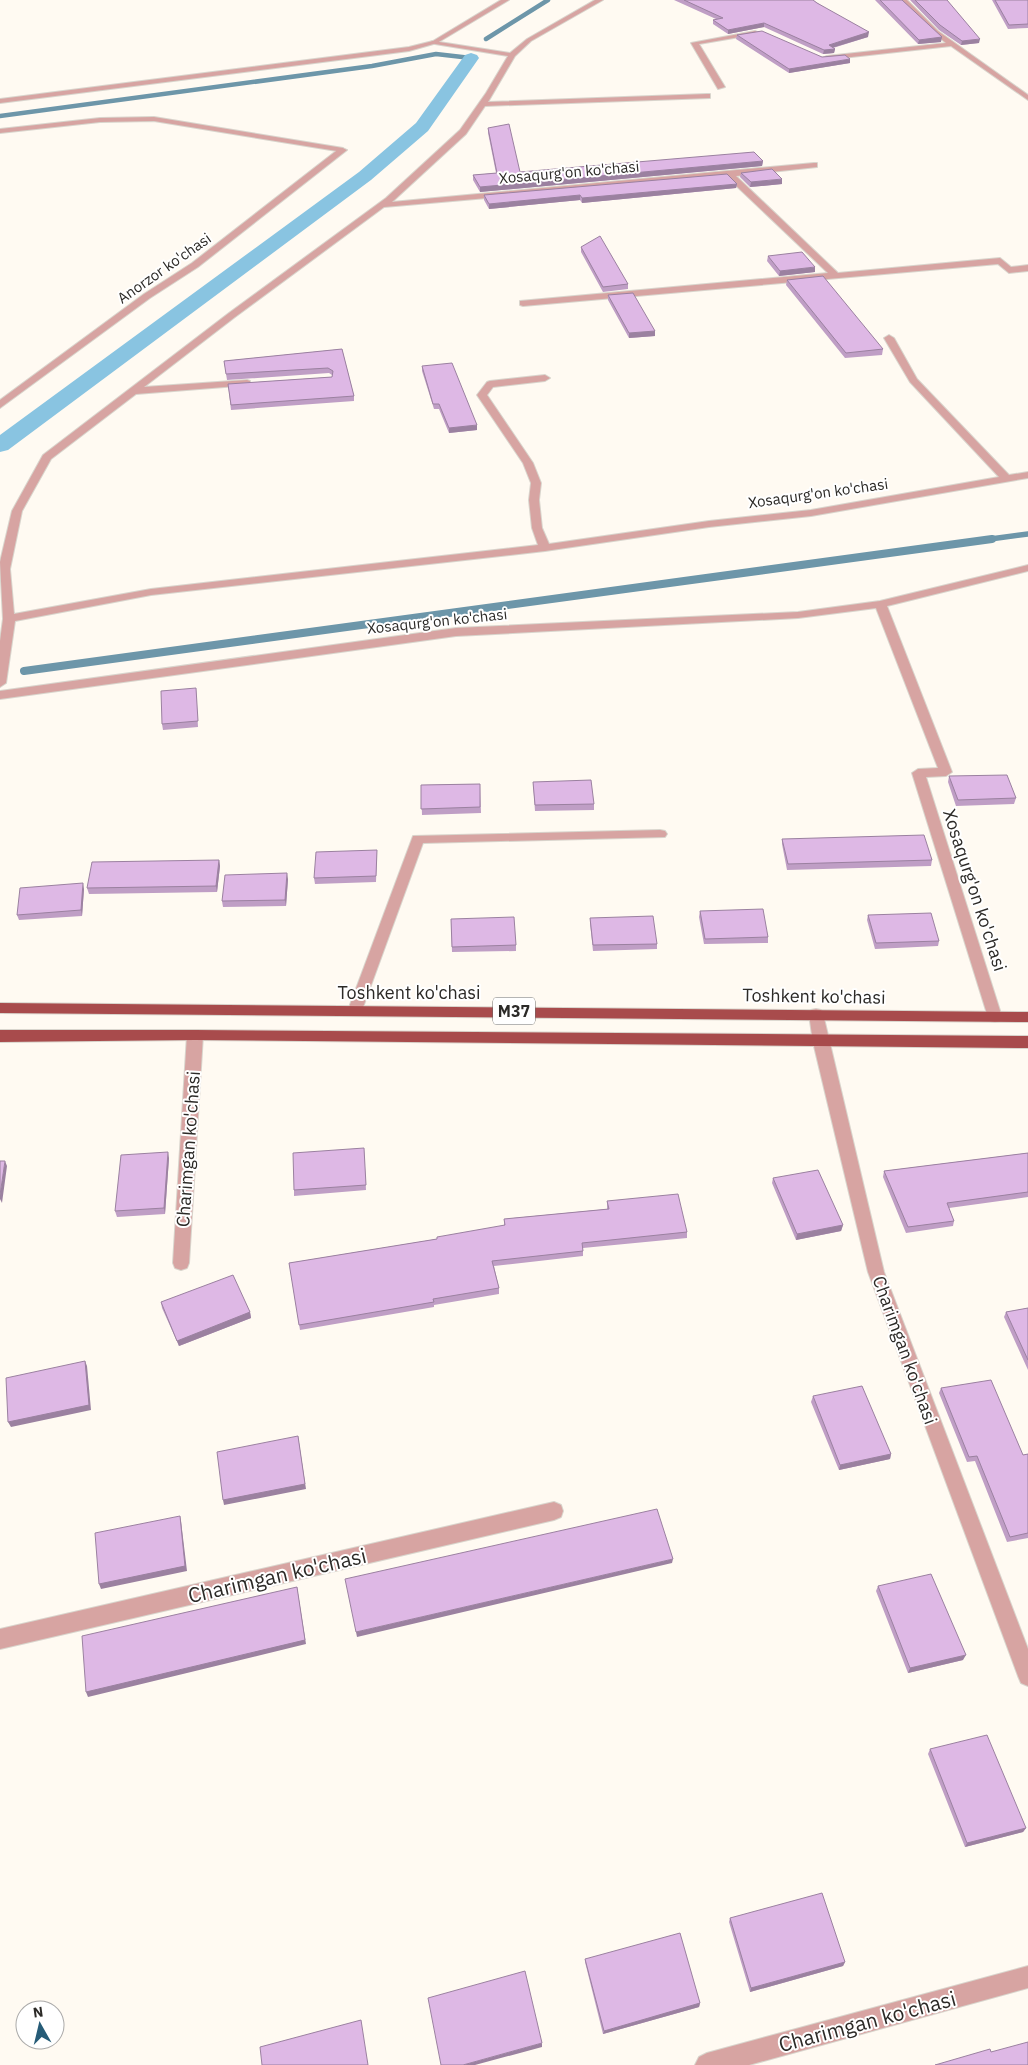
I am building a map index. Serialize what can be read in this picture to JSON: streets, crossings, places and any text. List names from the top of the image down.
{
  "streets": {
    "highway": ["Toshkent ko'chasi", "M37"],
    "street": ["Xosaqurg'on ko'chasi", "Anorzor ko'chasi", "Charimgan ko'chasi"]
  },
  "crossings": [
    ["Xosaqurg'on ko'chasi", "Toshkent ko'chasi"],
    ["Toshkent ko'chasi", "Charimgan ko'chasi"],
    ["M37", "Charimgan ko'chasi"]
  ],
  "north": "top"
}
